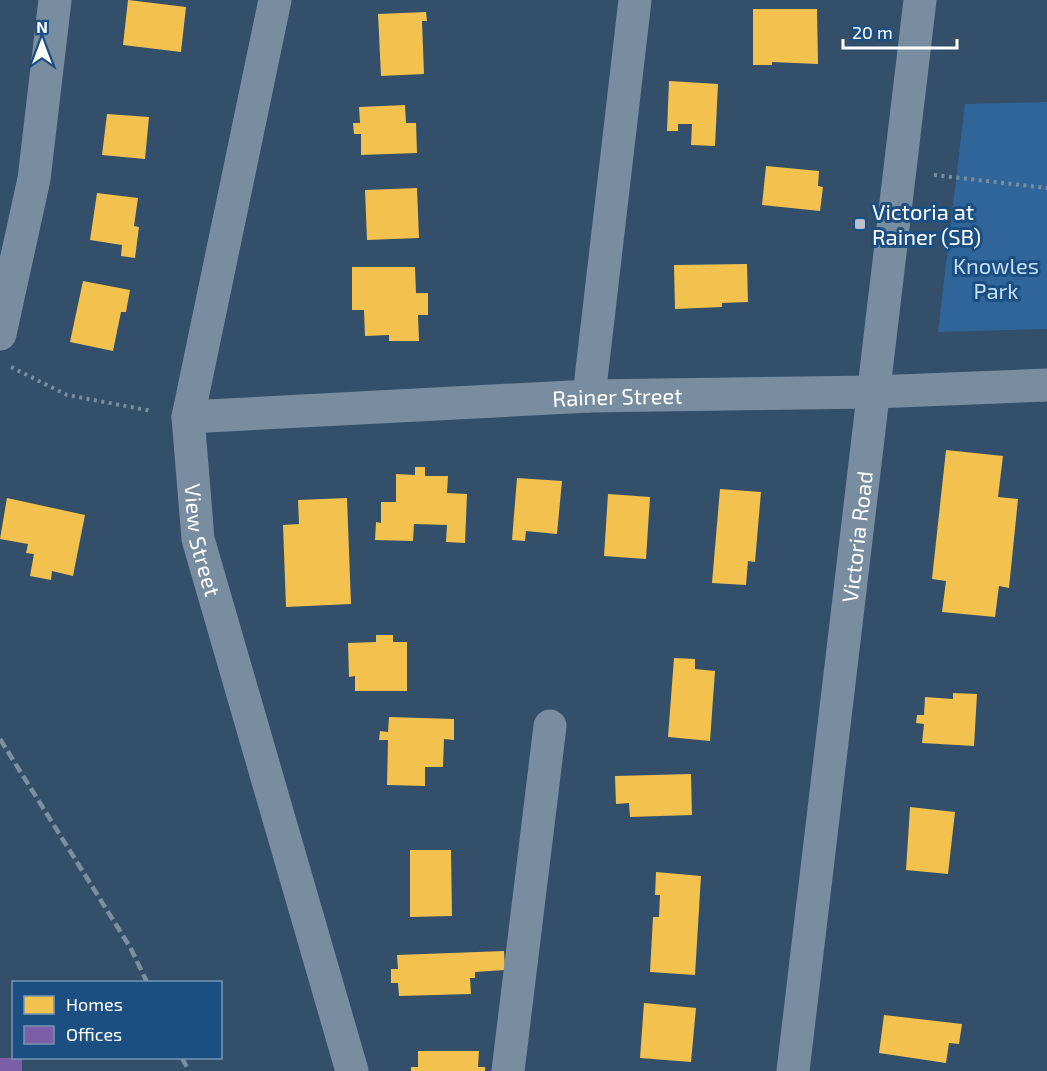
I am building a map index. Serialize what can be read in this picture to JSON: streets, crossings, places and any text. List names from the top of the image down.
{
  "streets": {
    "street": ["Rainer Street", "Victoria Road", "View Street"]
  },
  "crossings": [
    ["Rainer Street", "Victoria Road"],
    ["Rainer Street", "View Street"]
  ],
  "parks": ["Knowles Park"],
  "places": {
    "transit": ["Victoria at Rainer (SB)"]
  },
  "legend": ["Homes", "Offices"],
  "scale_bar": "20 m",
  "north": "top"
}
